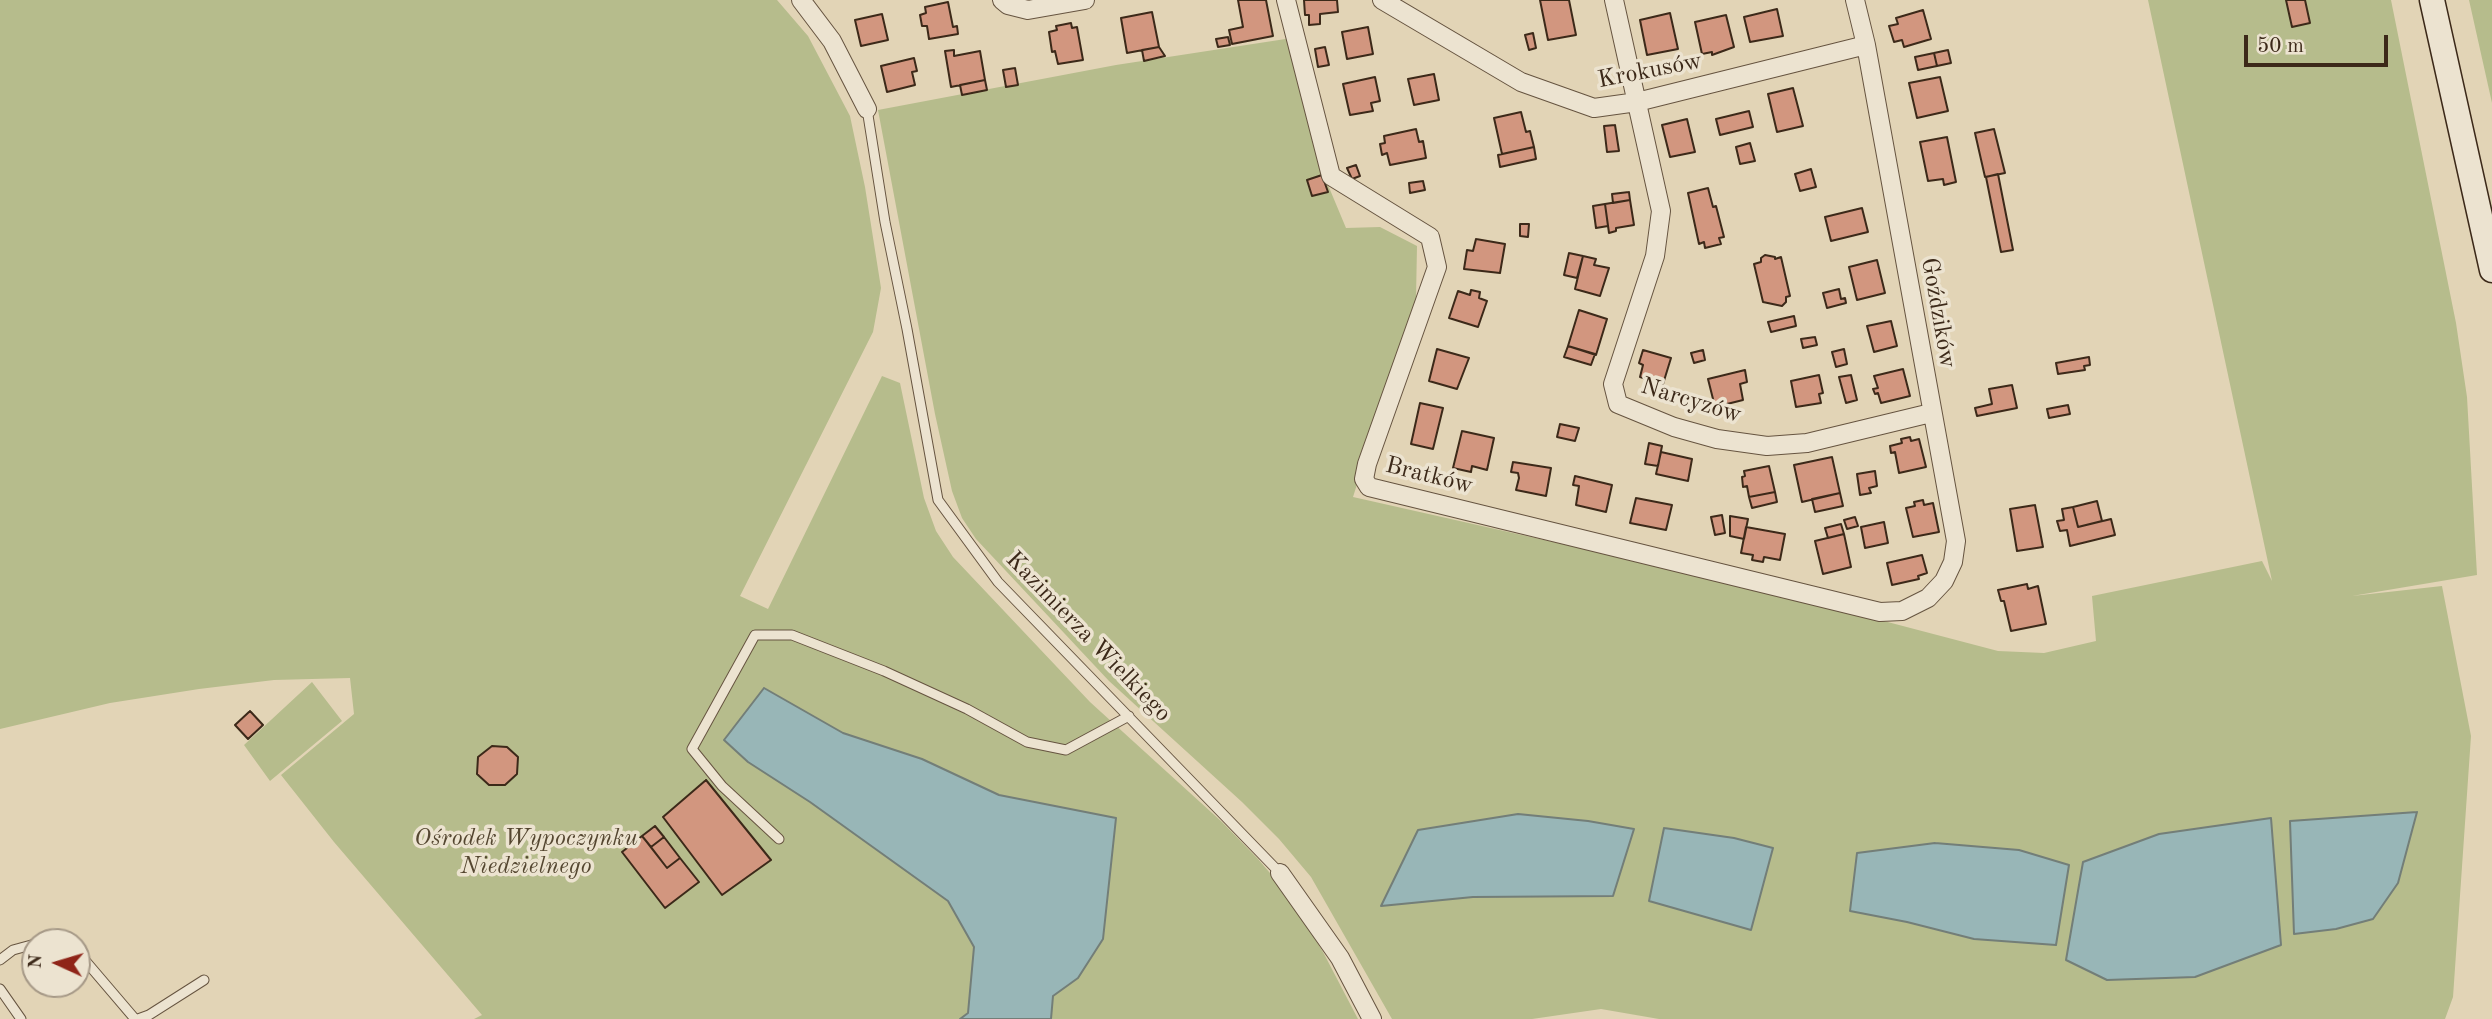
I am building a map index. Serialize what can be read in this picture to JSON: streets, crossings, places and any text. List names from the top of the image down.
{
  "streets": {
    "street": [
      "Krokusów",
      "Goździków",
      "Narcyzów",
      "Bratków",
      "Kazimierza Wielkiego"
    ]
  },
  "crossings": [
    ["Krokusów", "Goździków"],
    ["Krokusów", "Narcyzów"],
    ["Goździków", "Narcyzów"],
    ["Goździków", "Bratków"]
  ],
  "parks": ["Ośrodek Wypoczynku Niedzielnego"],
  "scale_bar": "50 m",
  "north": "left"
}
